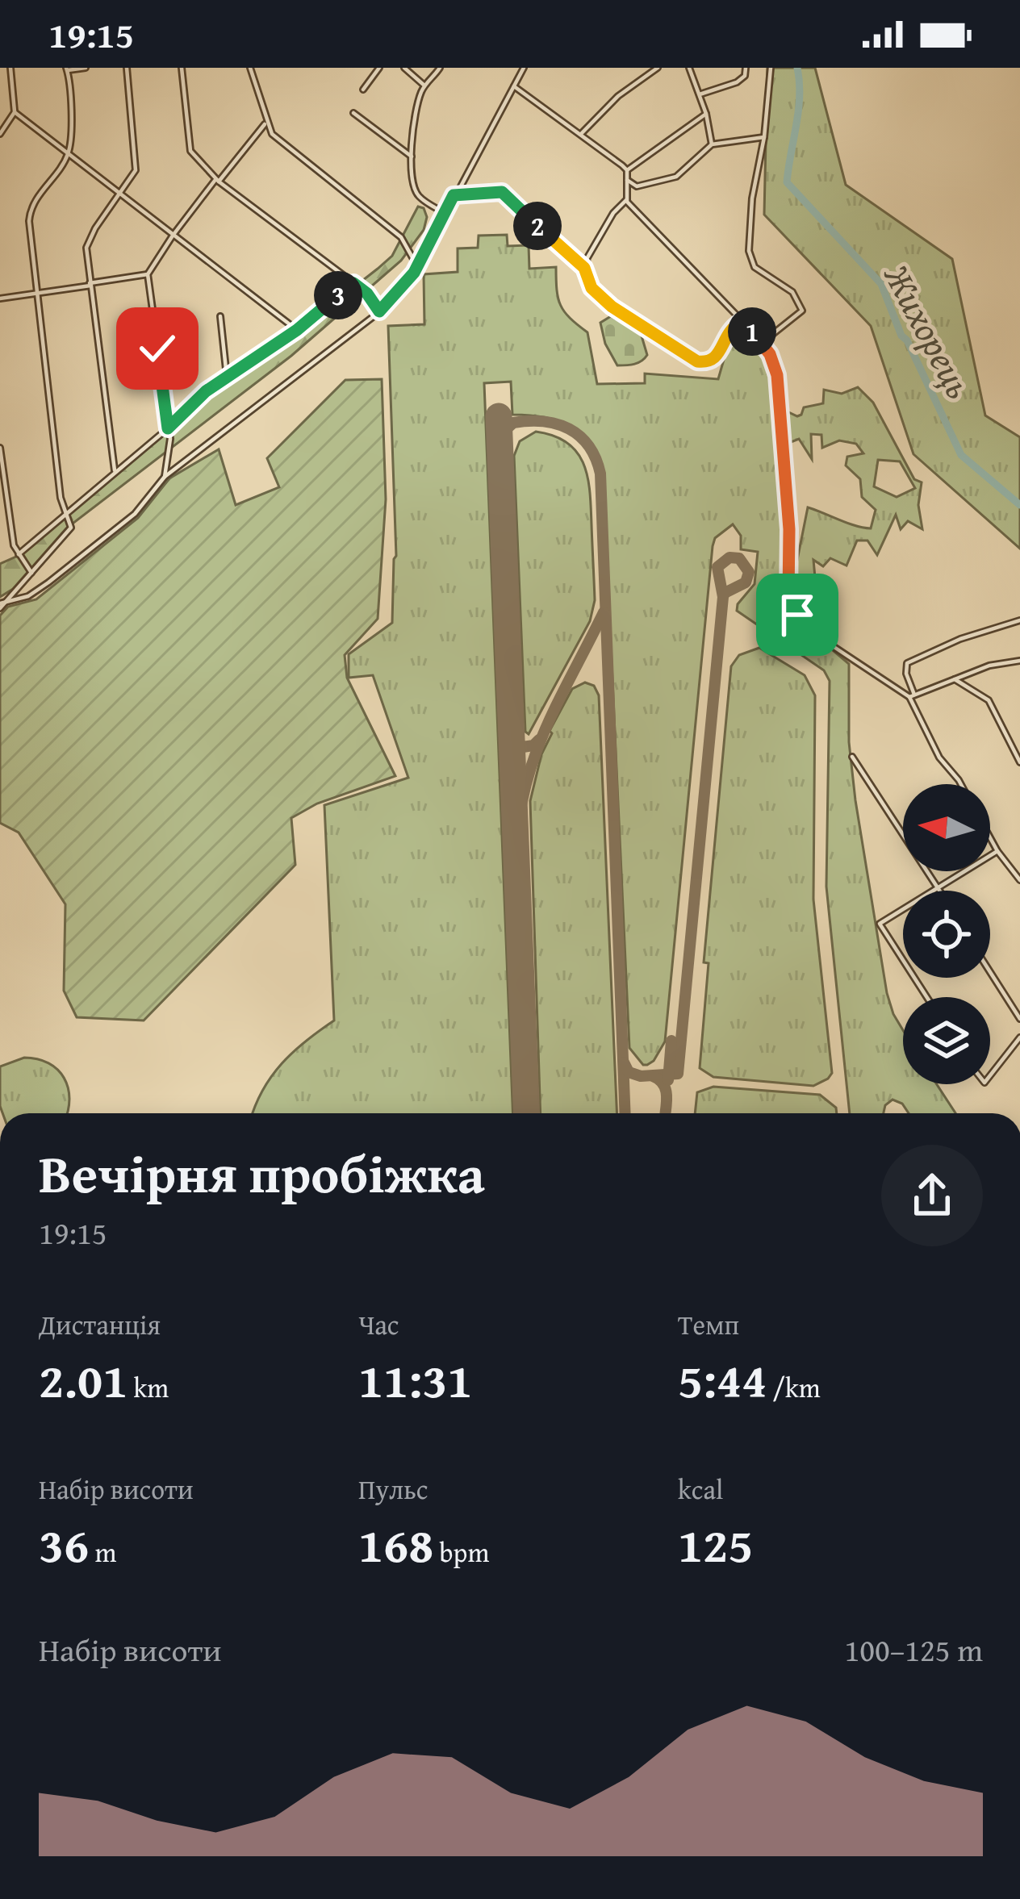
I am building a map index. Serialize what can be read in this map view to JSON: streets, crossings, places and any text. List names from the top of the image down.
{
  "water": ["Жихорець"],
  "north": "left",
  "page": {
    "status": "19:15",
    "pins": ["2", "3", "1"],
    "heading": ["Вечірня пробіжка", "19:15"],
    "stats": [
      ["Дистанція", "2.01 km"],
      ["Час", "11:31"],
      ["Темп", "5:44 /km"],
      ["Набір висоти", "36 m"],
      ["Пульс", "168 bpm"],
      ["kcal", "125"]
    ],
    "chart": ["Набір висоти", "100–125 m"]
  }
}
